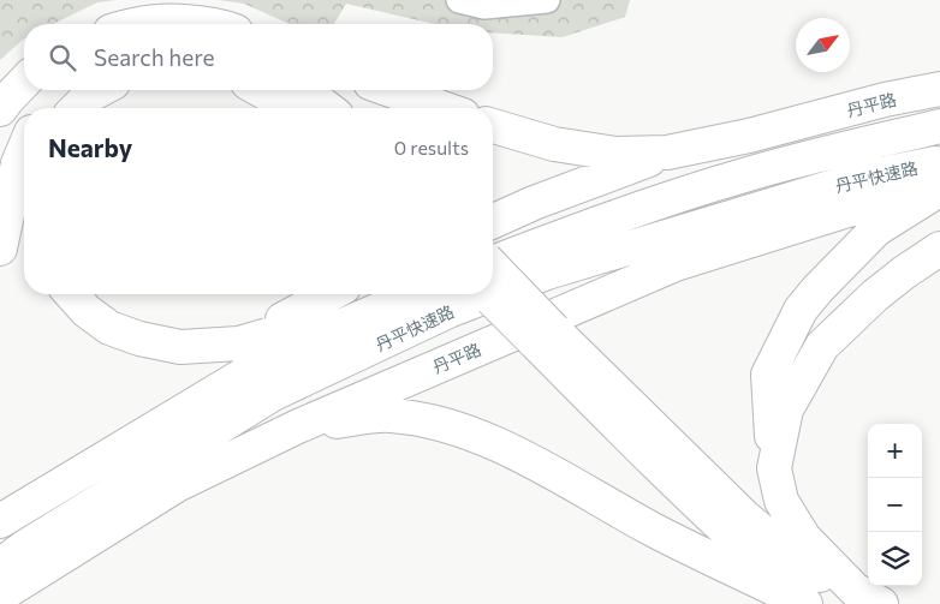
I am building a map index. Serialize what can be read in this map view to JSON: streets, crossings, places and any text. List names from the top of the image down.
{
  "streets": {
    "highway": ["丹平路", "丹平快速路"]
  },
  "north": "top right",
  "page": {
    "search": "Search here",
    "heading": ["Nearby", "0 results"],
    "map_buttons": ["+", "−"]
  }
}
